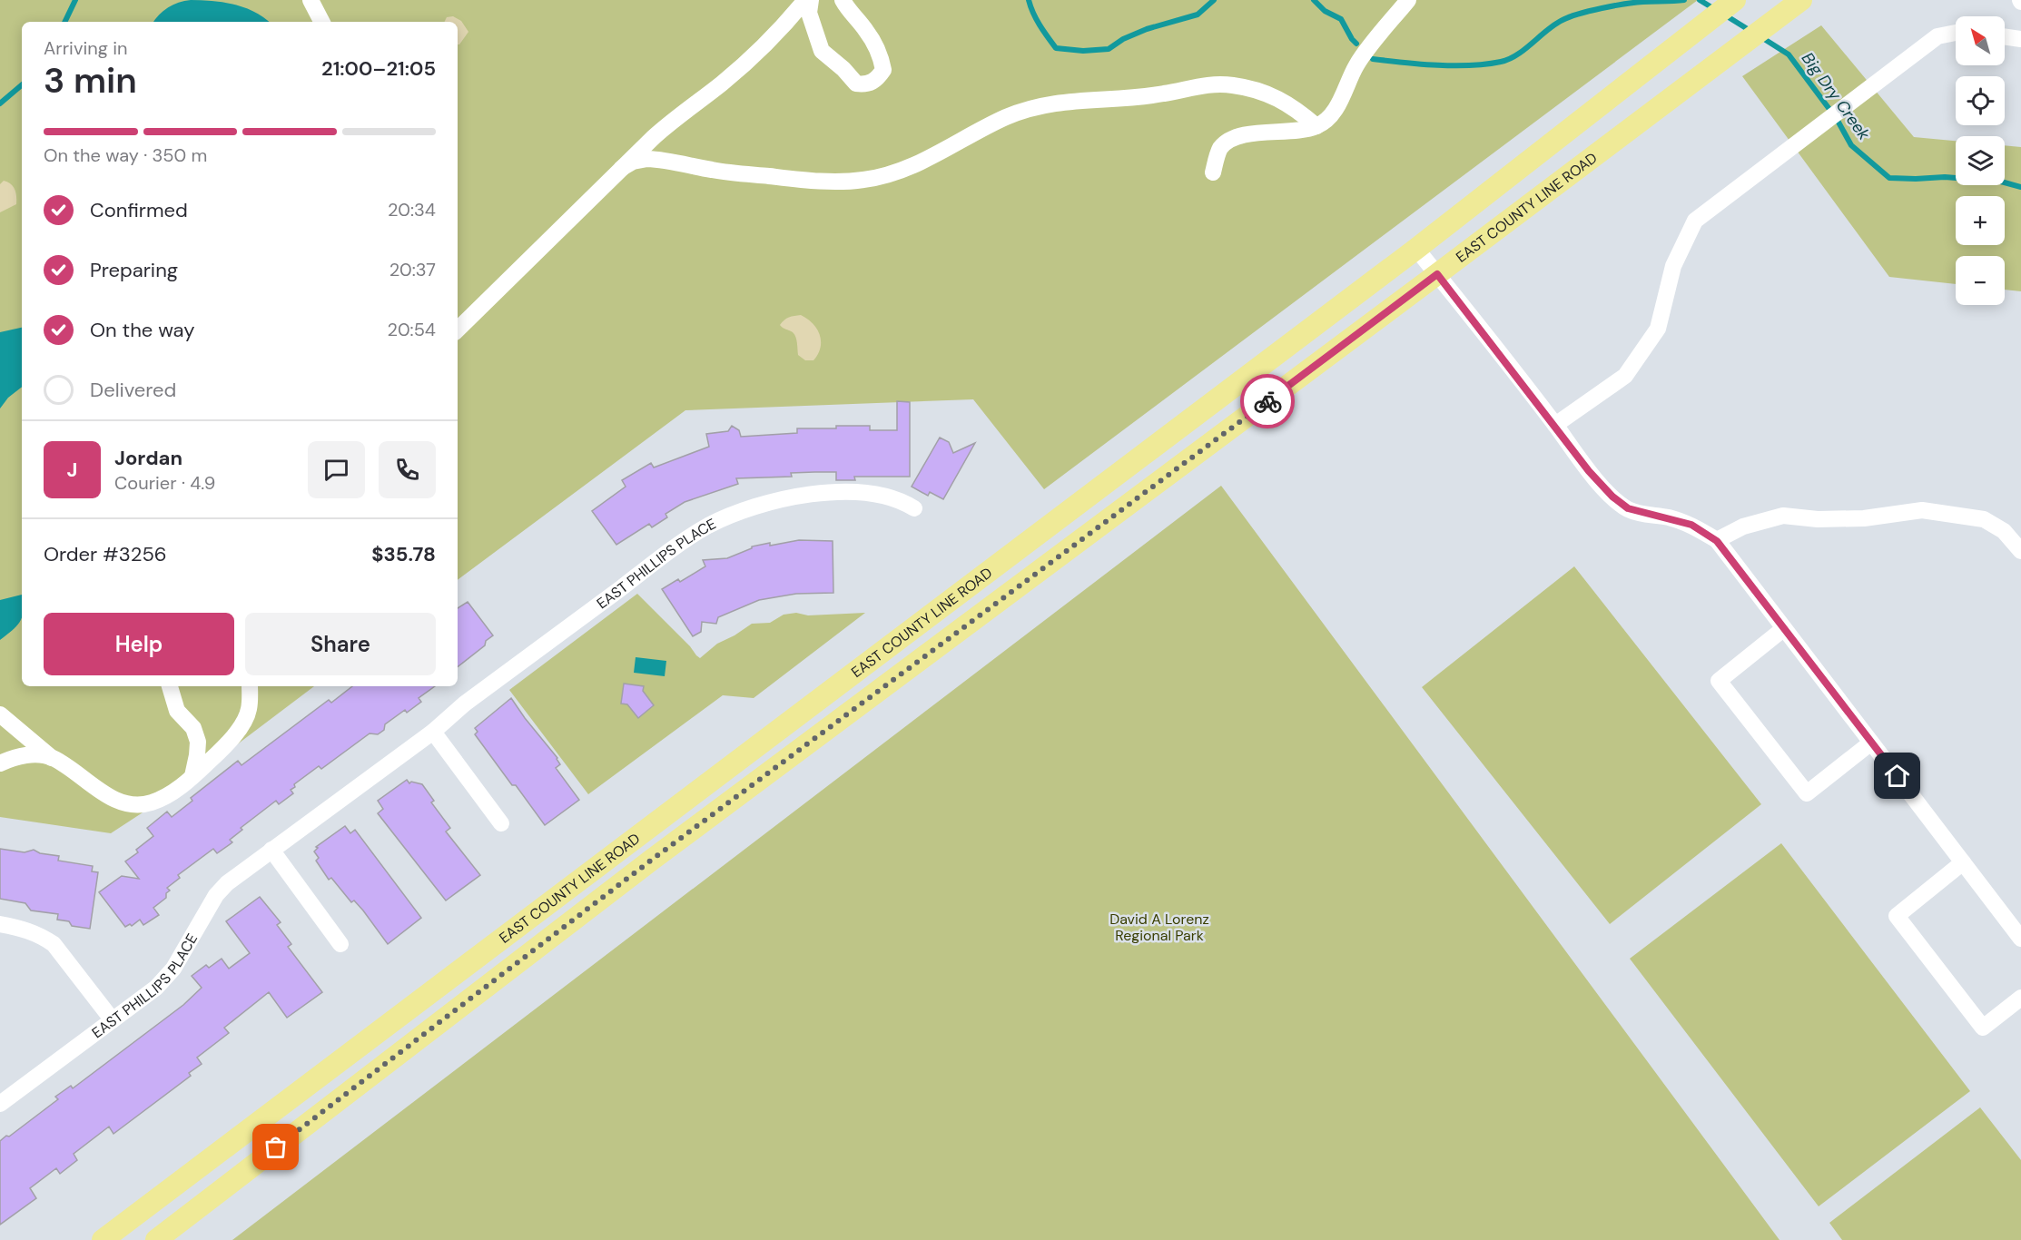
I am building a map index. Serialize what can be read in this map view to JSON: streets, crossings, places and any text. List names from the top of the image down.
{
  "streets": {
    "main road": ["EAST COUNTY LINE ROAD"],
    "street": ["EAST PHILLIPS PLACE"]
  },
  "water": ["Big Dry Creek"],
  "parks": ["David A Lorenz Regional Park"],
  "north": "top left",
  "page": {
    "map_buttons": ["+", "−"],
    "heading": ["3 min", "Arriving in", "21:00–21:05"],
    "panel": [
      "Jordan",
      "Courier · 4.9",
      "Order #3256",
      "$35.78"
    ],
    "bar": "On the way · 350 m",
    "list": [
      ["Confirmed", "20:34"],
      ["Preparing", "20:37"],
      ["On the way", "20:54"],
      "Delivered"
    ],
    "round": "J",
    "buttons": ["Help", "Share"]
  }
}
